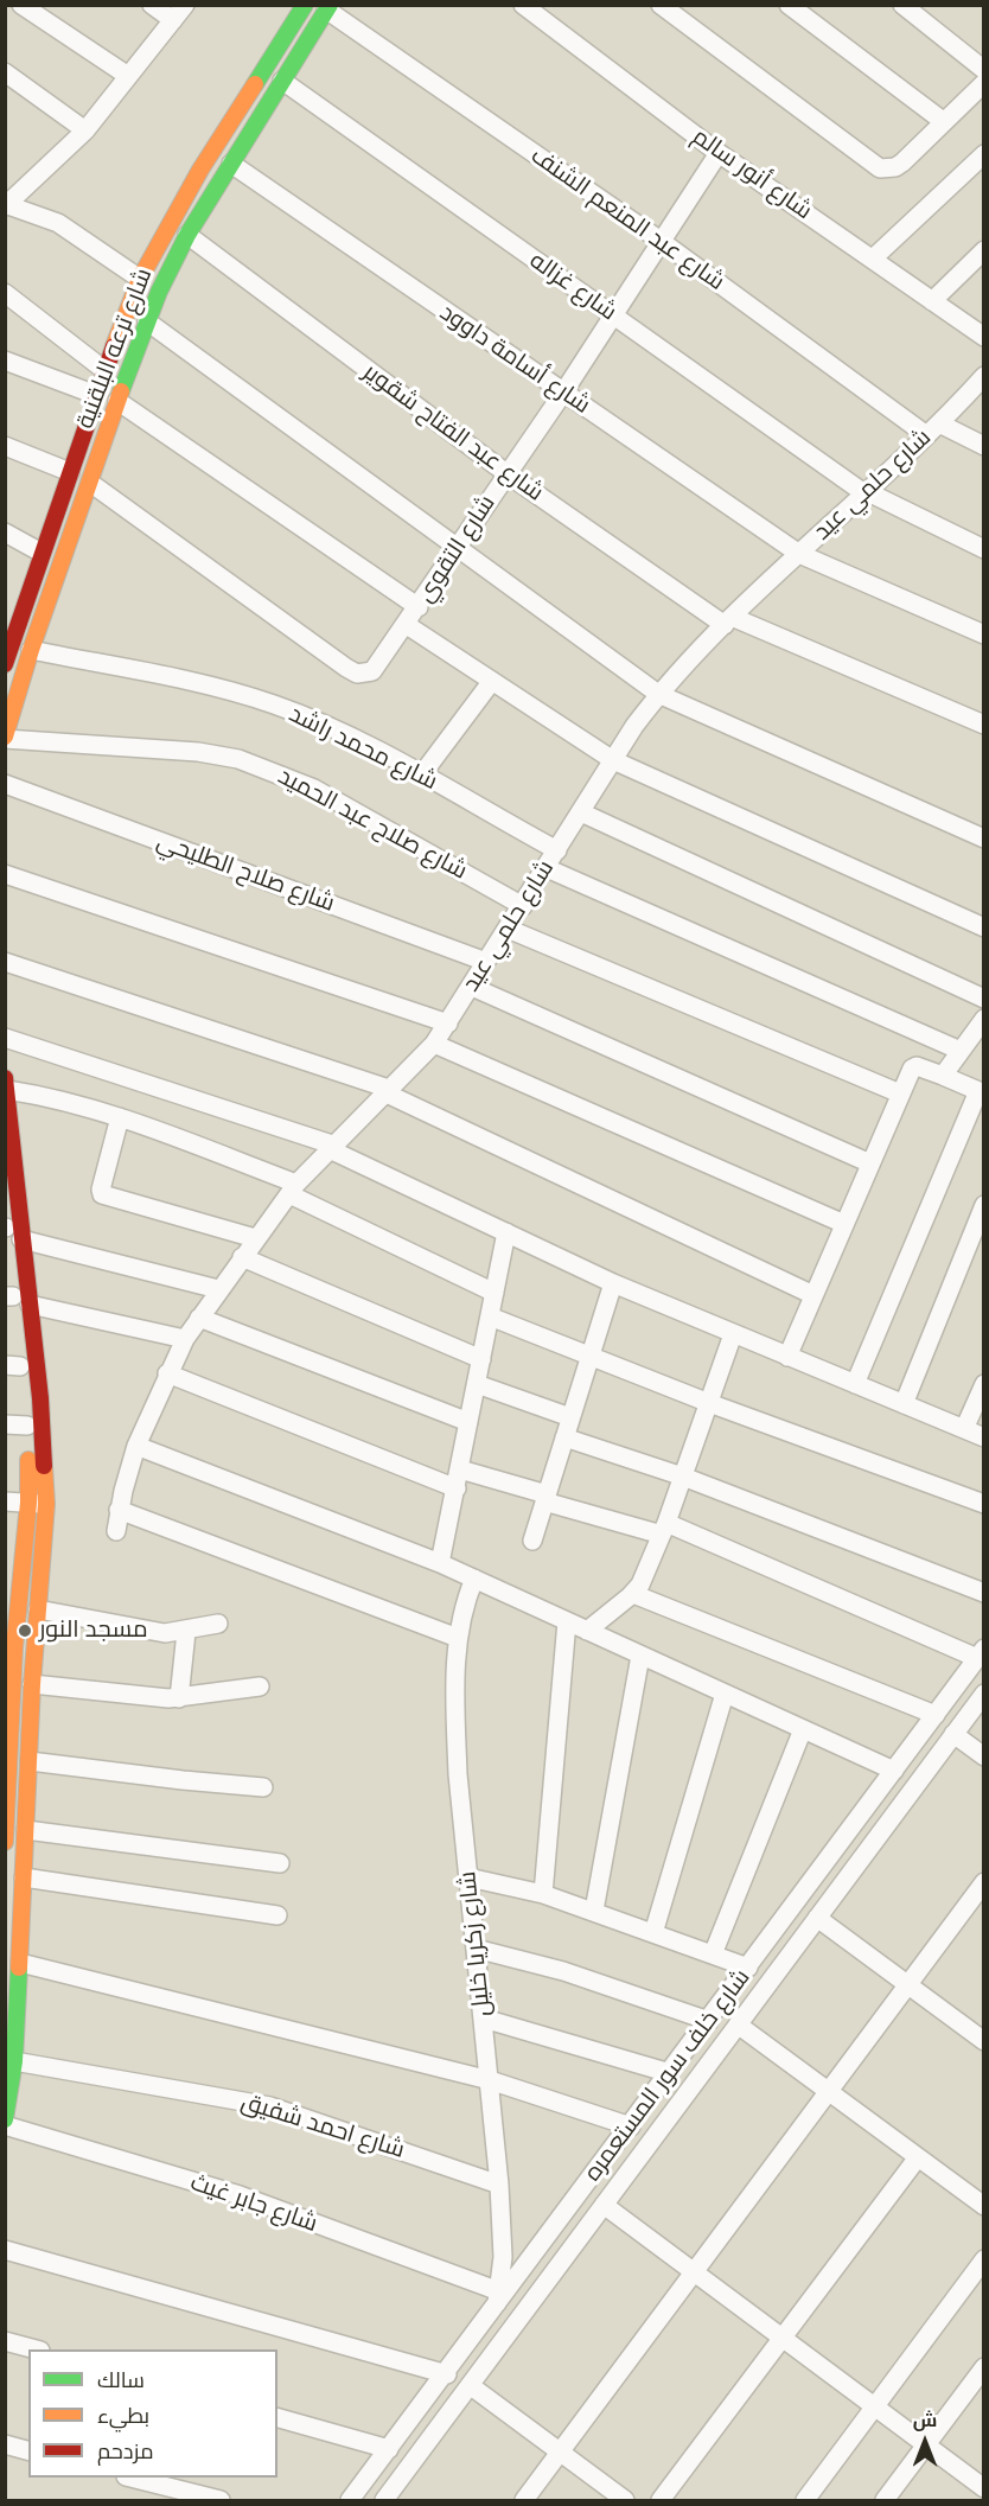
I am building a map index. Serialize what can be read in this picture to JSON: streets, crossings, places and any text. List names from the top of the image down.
{
  "streets": {
    "street": [
      "شارع أنور سالم",
      "شارع عبد المنعم الشنف",
      "شارع غزاله",
      "شارع ترعه البلقنية",
      "شارع أسامة داوود",
      "شارع عبد الفتاح شقوير",
      "شارع حلمي عيد",
      "شارع التقوي",
      "شارع محمد راشد",
      "شارع صلاح عبد الحميد",
      "شارع صلاح الطليحي",
      "شارع زكريا خليل",
      "شارع خلف سور المستعمره",
      "شارع احمد شفيق",
      "شارع جابر غيث"
    ]
  },
  "crossings": [
    ["شارع أنور سالم", "شارع التقوي"],
    ["شارع عبد المنعم الشنف", "شارع ترعه البلقنية"],
    ["شارع عبد المنعم الشنف", "شارع حلمي عيد"],
    ["شارع عبد المنعم الشنف", "شارع التقوي"],
    ["شارع غزاله", "شارع ترعه البلقنية"],
    ["شارع غزاله", "شارع حلمي عيد"],
    ["شارع غزاله", "شارع التقوي"],
    ["شارع ترعه البلقنية", "شارع أسامة داوود"],
    ["شارع ترعه البلقنية", "شارع عبد الفتاح شقوير"],
    ["شارع ترعه البلقنية", "شارع التقوي"],
    ["شارع ترعه البلقنية", "شارع محمد راشد"],
    ["شارع ترعه البلقنية", "شارع صلاح عبد الحميد"],
    ["شارع أسامة داوود", "شارع حلمي عيد"],
    ["شارع أسامة داوود", "شارع التقوي"],
    ["شارع عبد الفتاح شقوير", "شارع حلمي عيد"],
    ["شارع عبد الفتاح شقوير", "شارع التقوي"],
    ["شارع حلمي عيد", "شارع محمد راشد"],
    ["شارع حلمي عيد", "شارع صلاح عبد الحميد"],
    ["شارع حلمي عيد", "شارع صلاح الطليحي"],
    ["شارع زكريا خليل", "شارع خلف سور المستعمره"],
    ["شارع زكريا خليل", "شارع احمد شفيق"],
    ["شارع زكريا خليل", "شارع جابر غيث"]
  ],
  "places": ["مسجد النور"],
  "legend": ["سالك", "بطيء", "مزدحم"],
  "north": "top"
}
